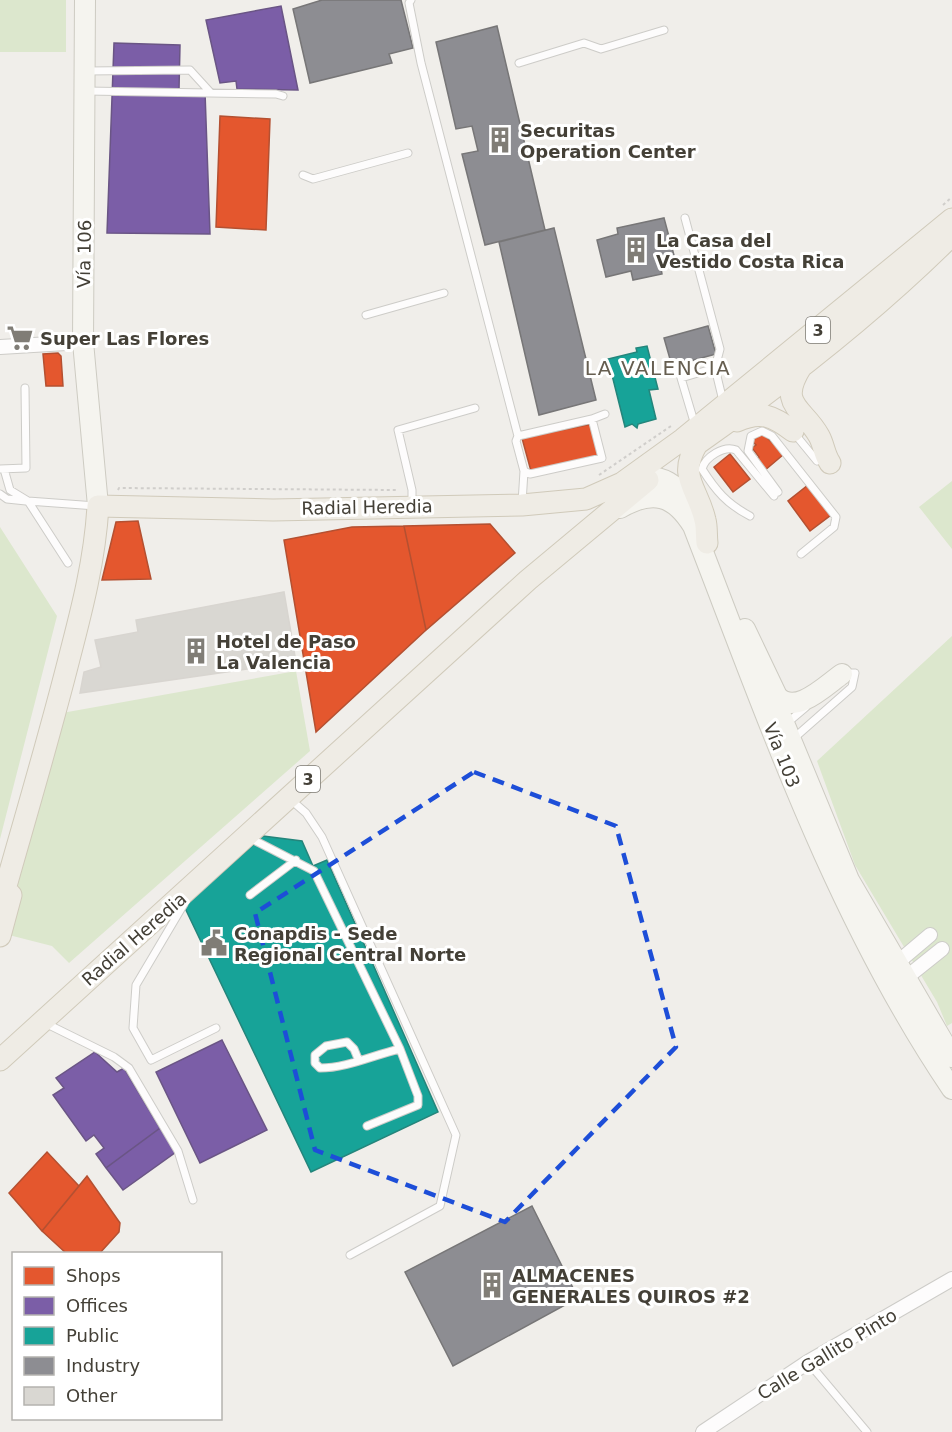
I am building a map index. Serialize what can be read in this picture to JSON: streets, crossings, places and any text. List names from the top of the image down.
{
  "streets": {
    "main road": [
      "Vía 106",
      "3",
      "Radial Heredia",
      "Vía 103"
    ],
    "street": ["Calle Gallito Pinto"]
  },
  "crossings": [
    ["Vía 106", "Radial Heredia"],
    ["Radial Heredia", "Vía 103"]
  ],
  "districts": ["LA VALENCIA"],
  "places": {
    "building": [
      "Securitas Operation Center",
      "La Casa del Vestido Costa Rica",
      "Hotel de Paso La Valencia",
      "ALMACENES GENERALES QUIROS #2"
    ],
    "supermarket": ["Super Las Flores"],
    "public building": ["Conapdis - Sede Regional Central Norte"]
  },
  "legend": [
    "Shops",
    "Offices",
    "Public",
    "Industry",
    "Other"
  ]
}
